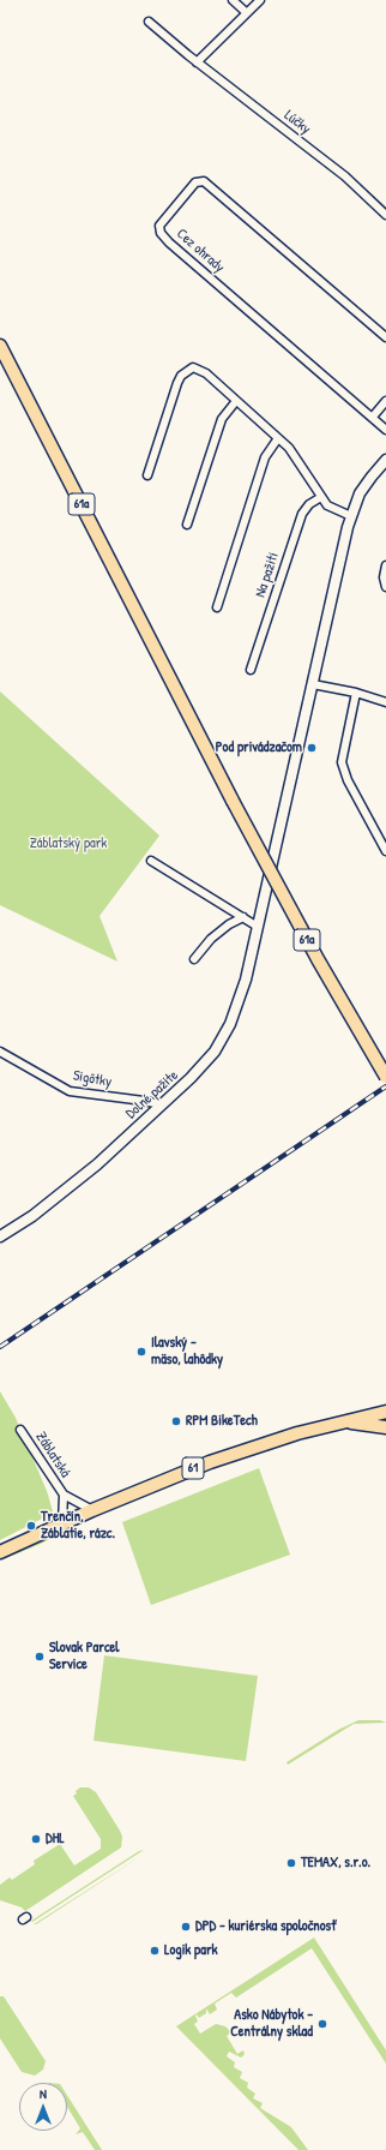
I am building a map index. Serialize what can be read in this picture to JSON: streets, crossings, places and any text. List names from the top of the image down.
{
  "streets": {
    "main road": ["61a", "61"],
    "street": [
      "Lúčky",
      "Cez ohrady",
      "Na pažiti",
      "Sigôtky",
      "Dolné pažite",
      "Záblatská"
    ]
  },
  "crossings": [
    ["Sigôtky", "Dolné pažite"],
    ["Záblatská", "61"]
  ],
  "parks": ["Záblatský park"],
  "places": [
    "Pod privádzačom",
    "Ilavský - mäso, lahôdky",
    "RPM BikeTech",
    "Trenčín, Záblatie, rázc.",
    "Slovak Parcel Service",
    "DHL",
    "TEMAX, s.r.o.",
    "DPD - kuriérska spoločnosť",
    "Logik park",
    "Asko Nábytok - Centrálny sklad"
  ],
  "north": "top"
}
